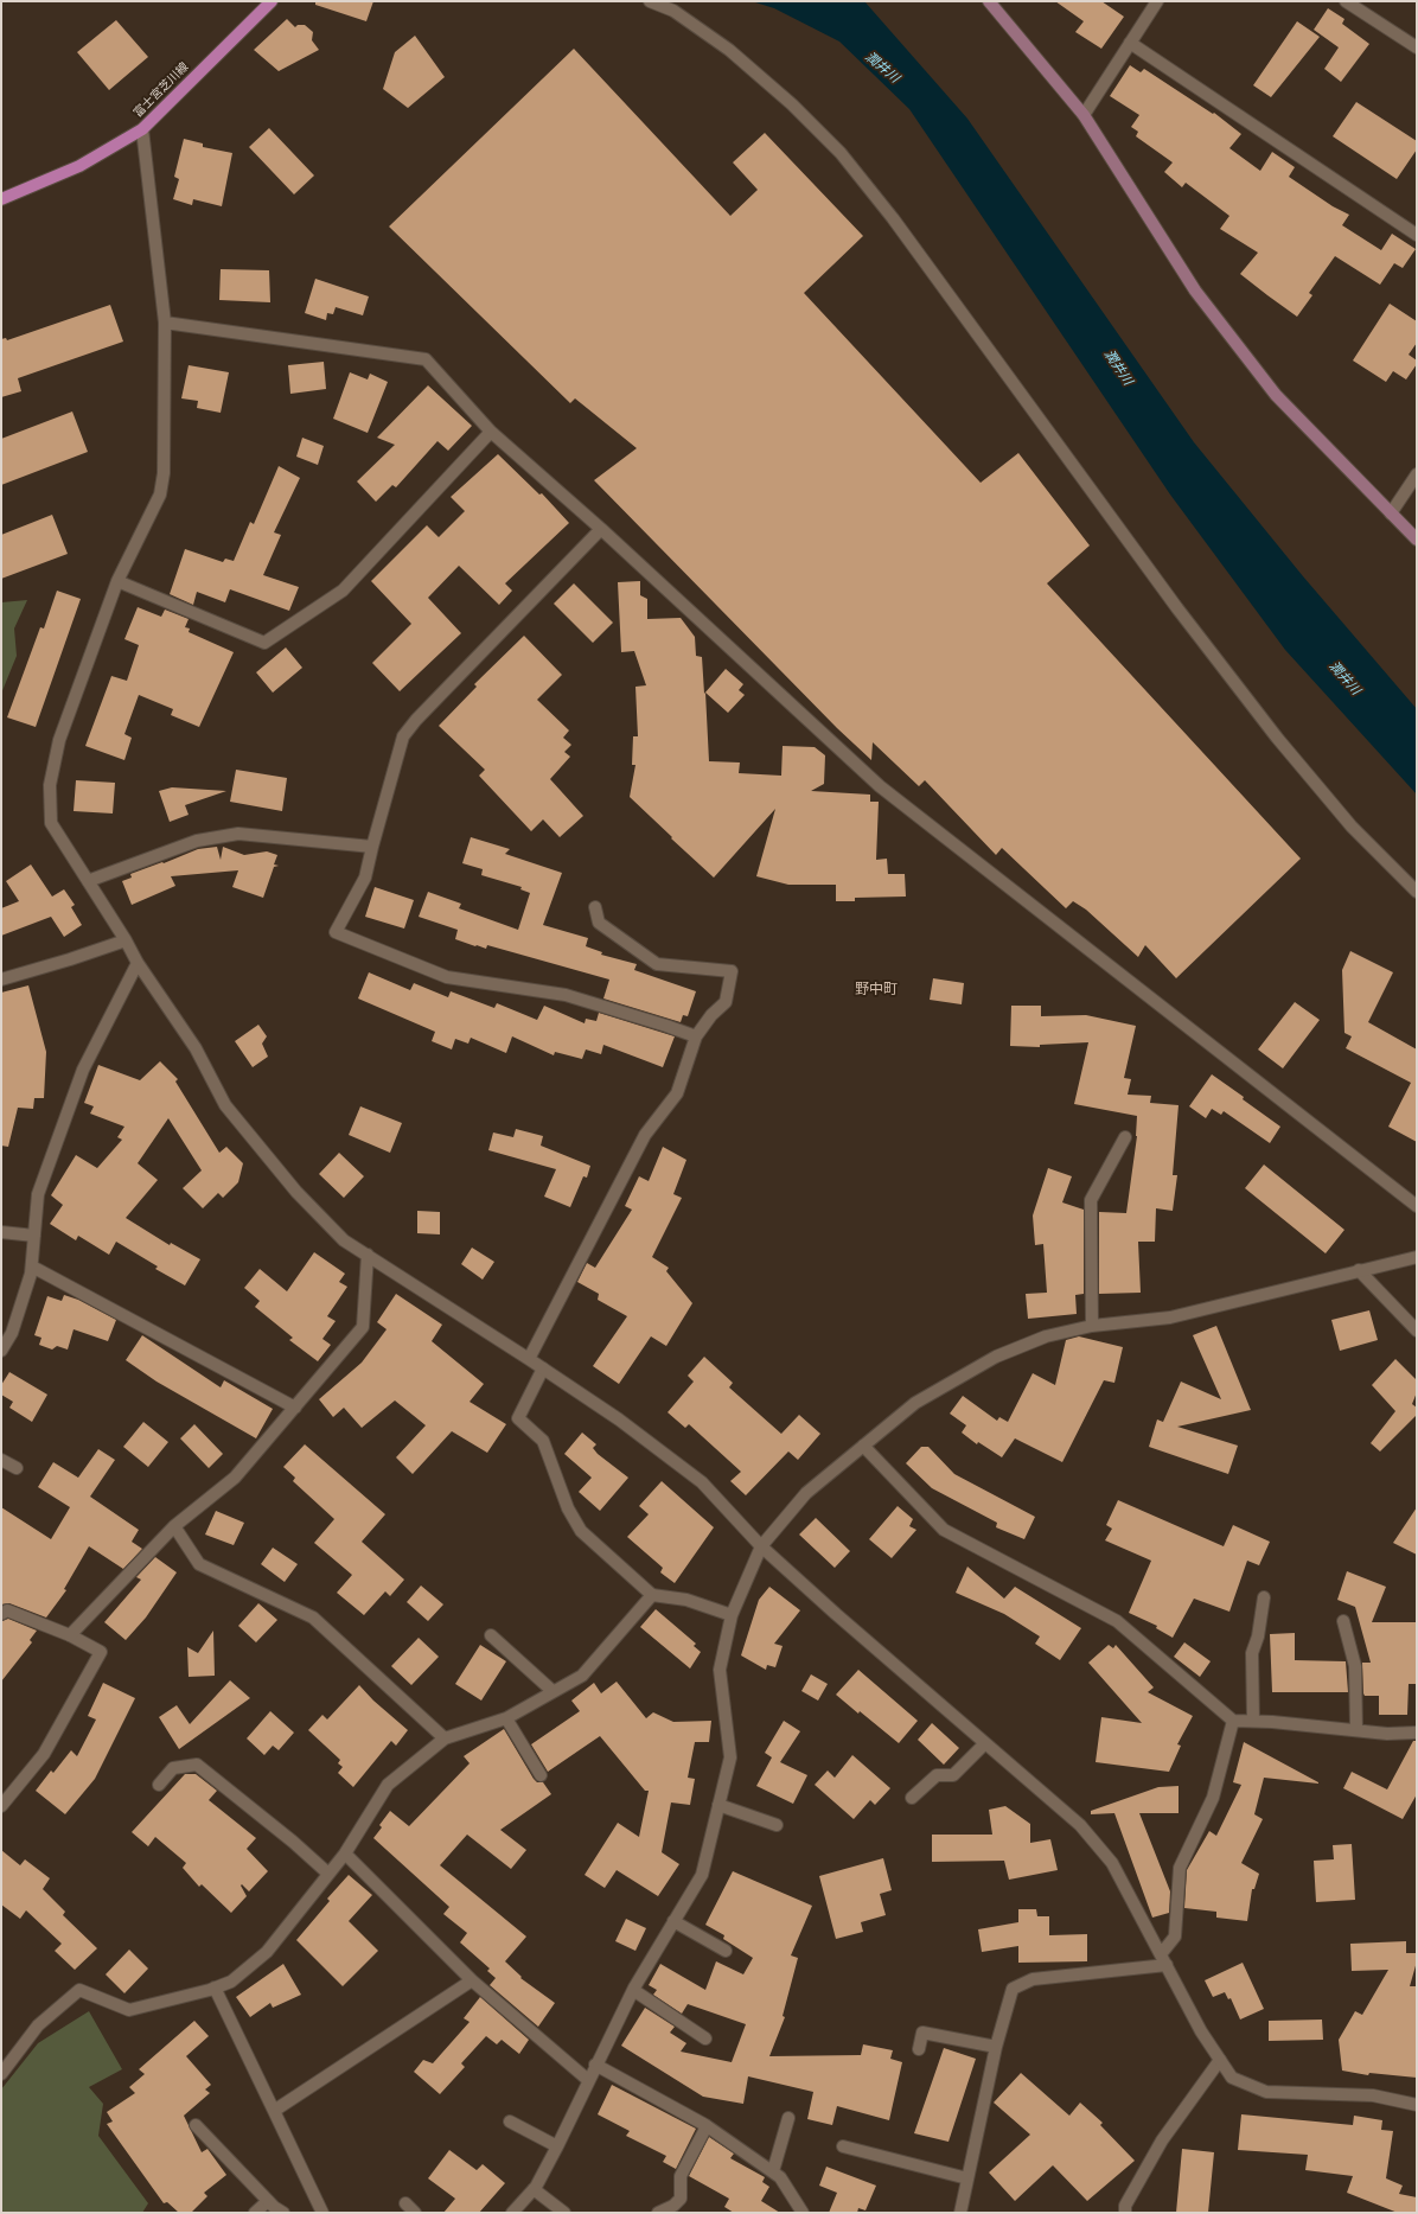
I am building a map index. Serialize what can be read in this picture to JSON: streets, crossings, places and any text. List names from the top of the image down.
{
  "streets": {
    "main road": ["富士宮芝川線"]
  },
  "districts": ["野中町"],
  "water": ["潤井川"]
}
